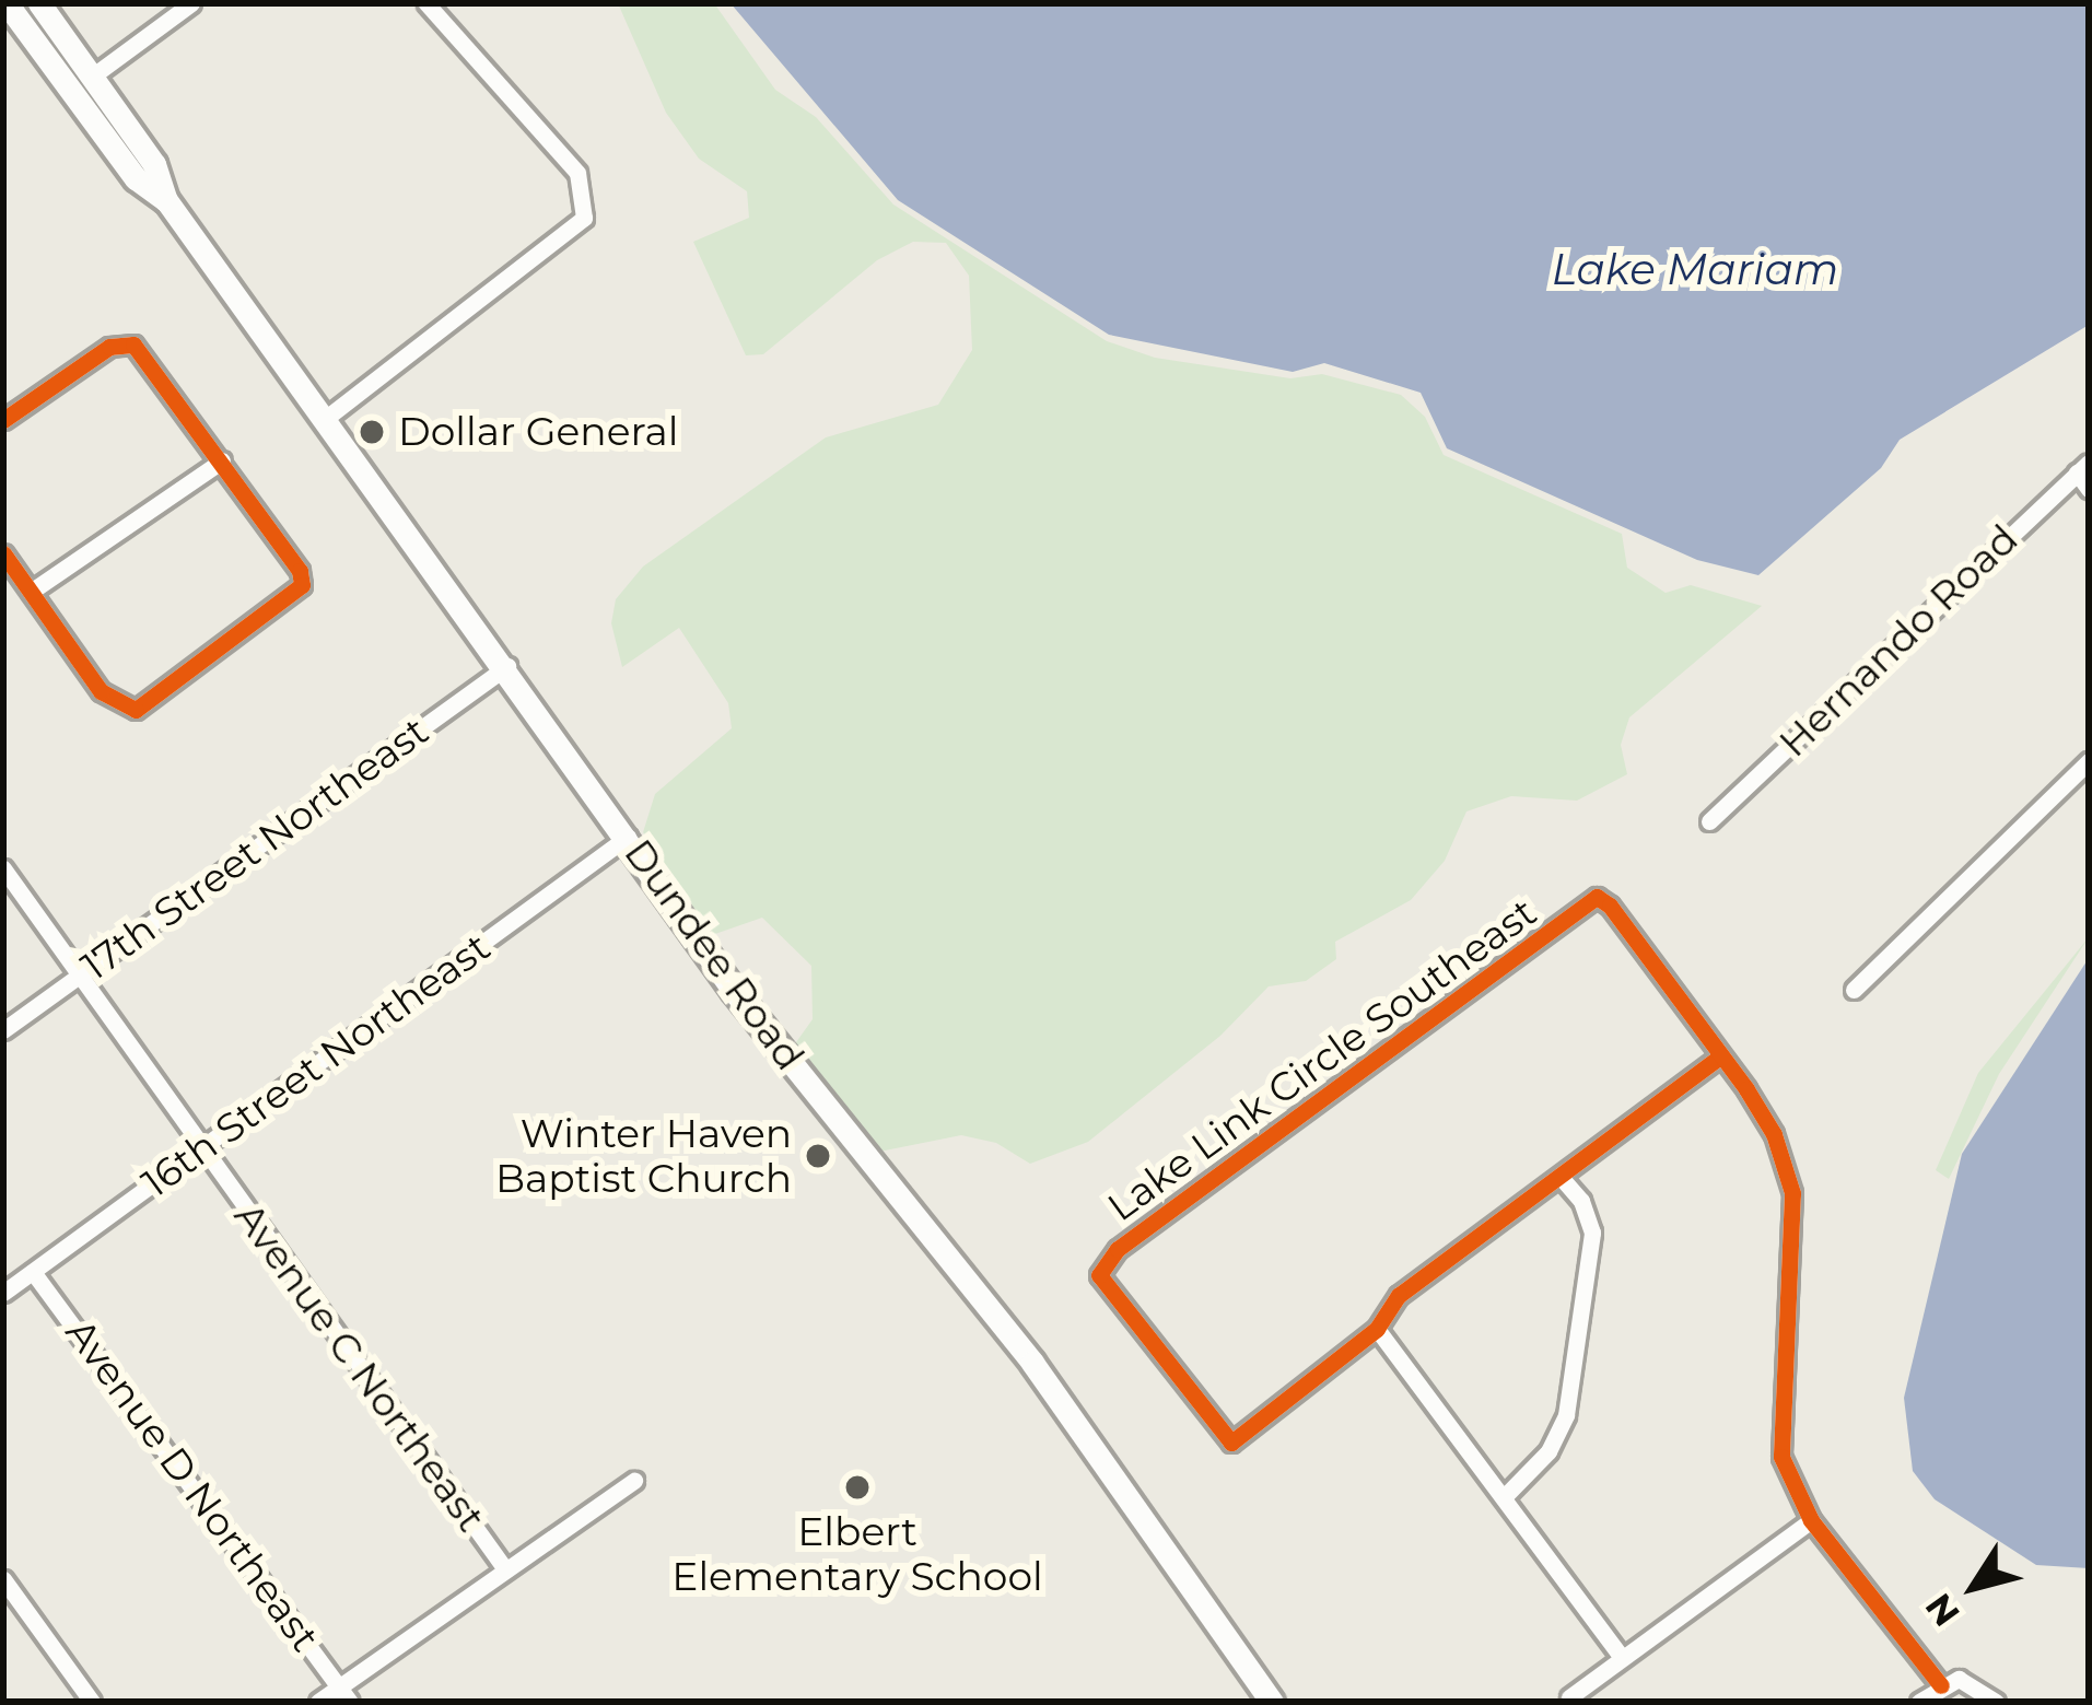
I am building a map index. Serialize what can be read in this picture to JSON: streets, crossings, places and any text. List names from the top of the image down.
{
  "streets": {
    "main road": ["Dundee Road"],
    "street": [
      "Hernando Road",
      "17th Street Northeast",
      "Lake Link Circle Southeast",
      "16th Street Northeast",
      "Avenue C Northeast",
      "Avenue D Northeast"
    ]
  },
  "crossings": [
    ["17th Street Northeast", "Dundee Road"],
    ["17th Street Northeast", "Avenue C Northeast"],
    ["Dundee Road", "16th Street Northeast"],
    ["16th Street Northeast", "Avenue C Northeast"],
    ["16th Street Northeast", "Avenue D Northeast"]
  ],
  "water": ["Lake Mariam"],
  "places": ["Dollar General", "Winter Haven Baptist Church", "Elbert Elementary School"],
  "north": "bottom left"
}
